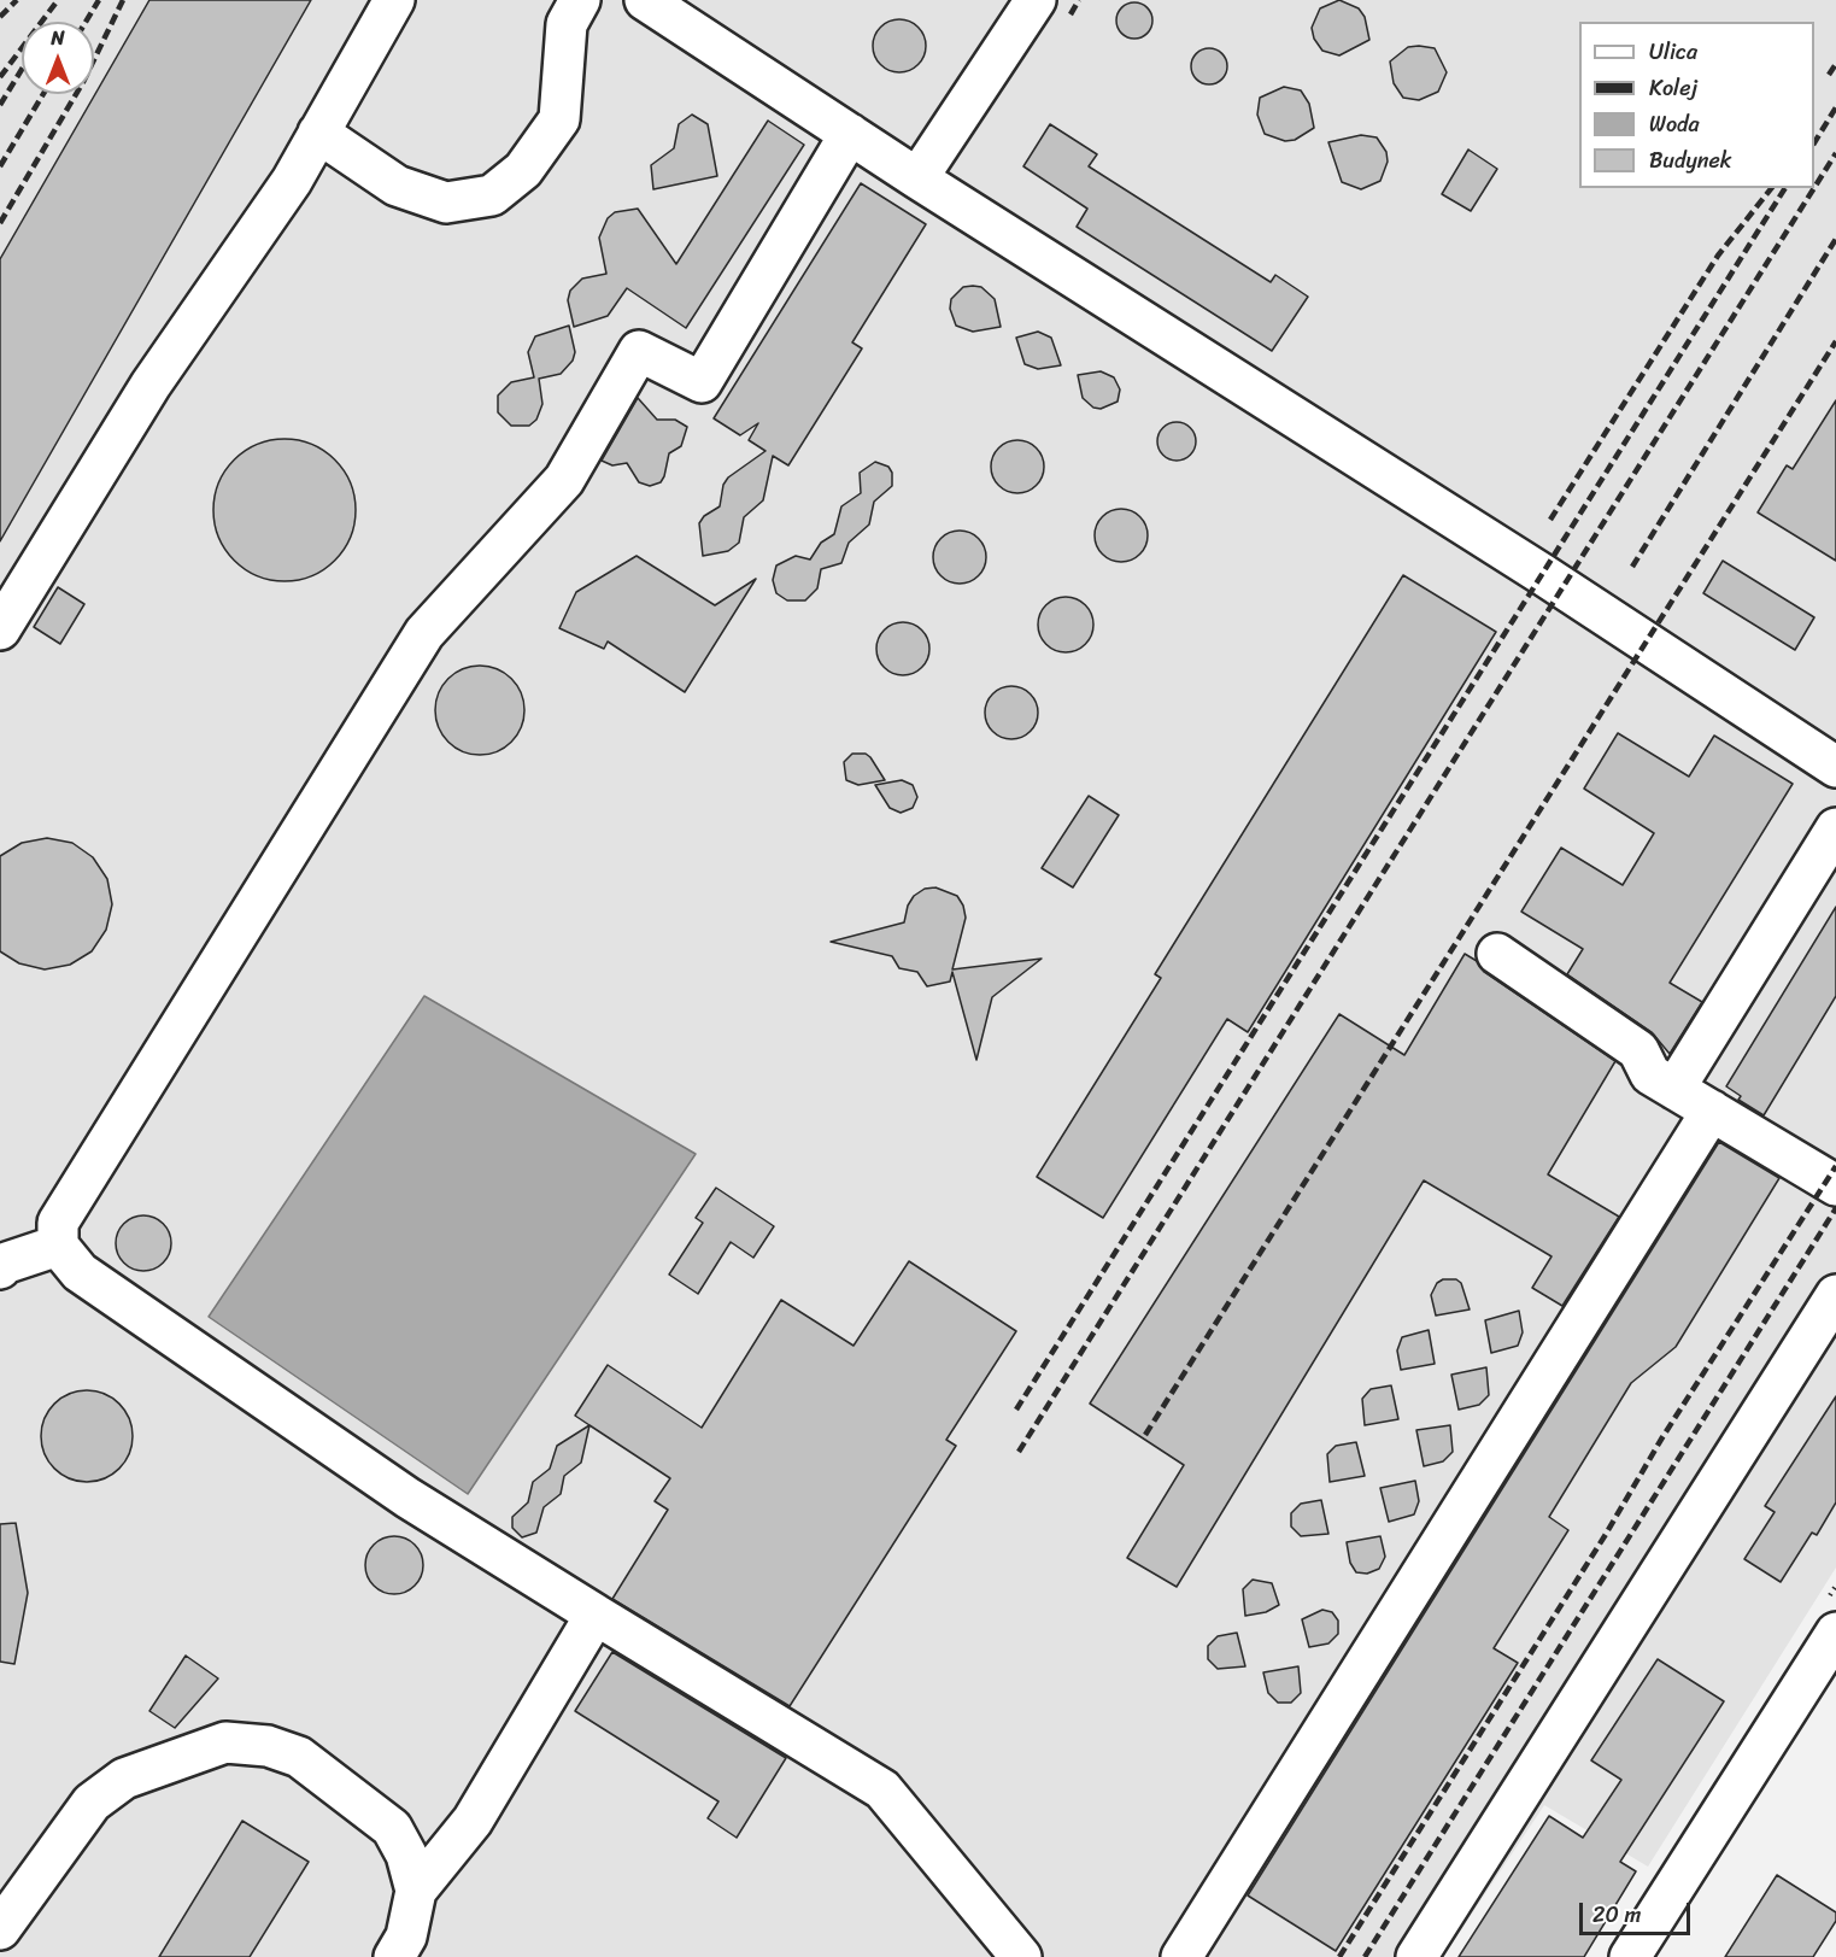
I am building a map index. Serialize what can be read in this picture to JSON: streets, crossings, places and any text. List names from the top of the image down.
{
  "legend": [
    "Ulica",
    "Kolej",
    "Woda",
    "Budynek"
  ],
  "scale_bar": "20 m",
  "north": "top"
}
